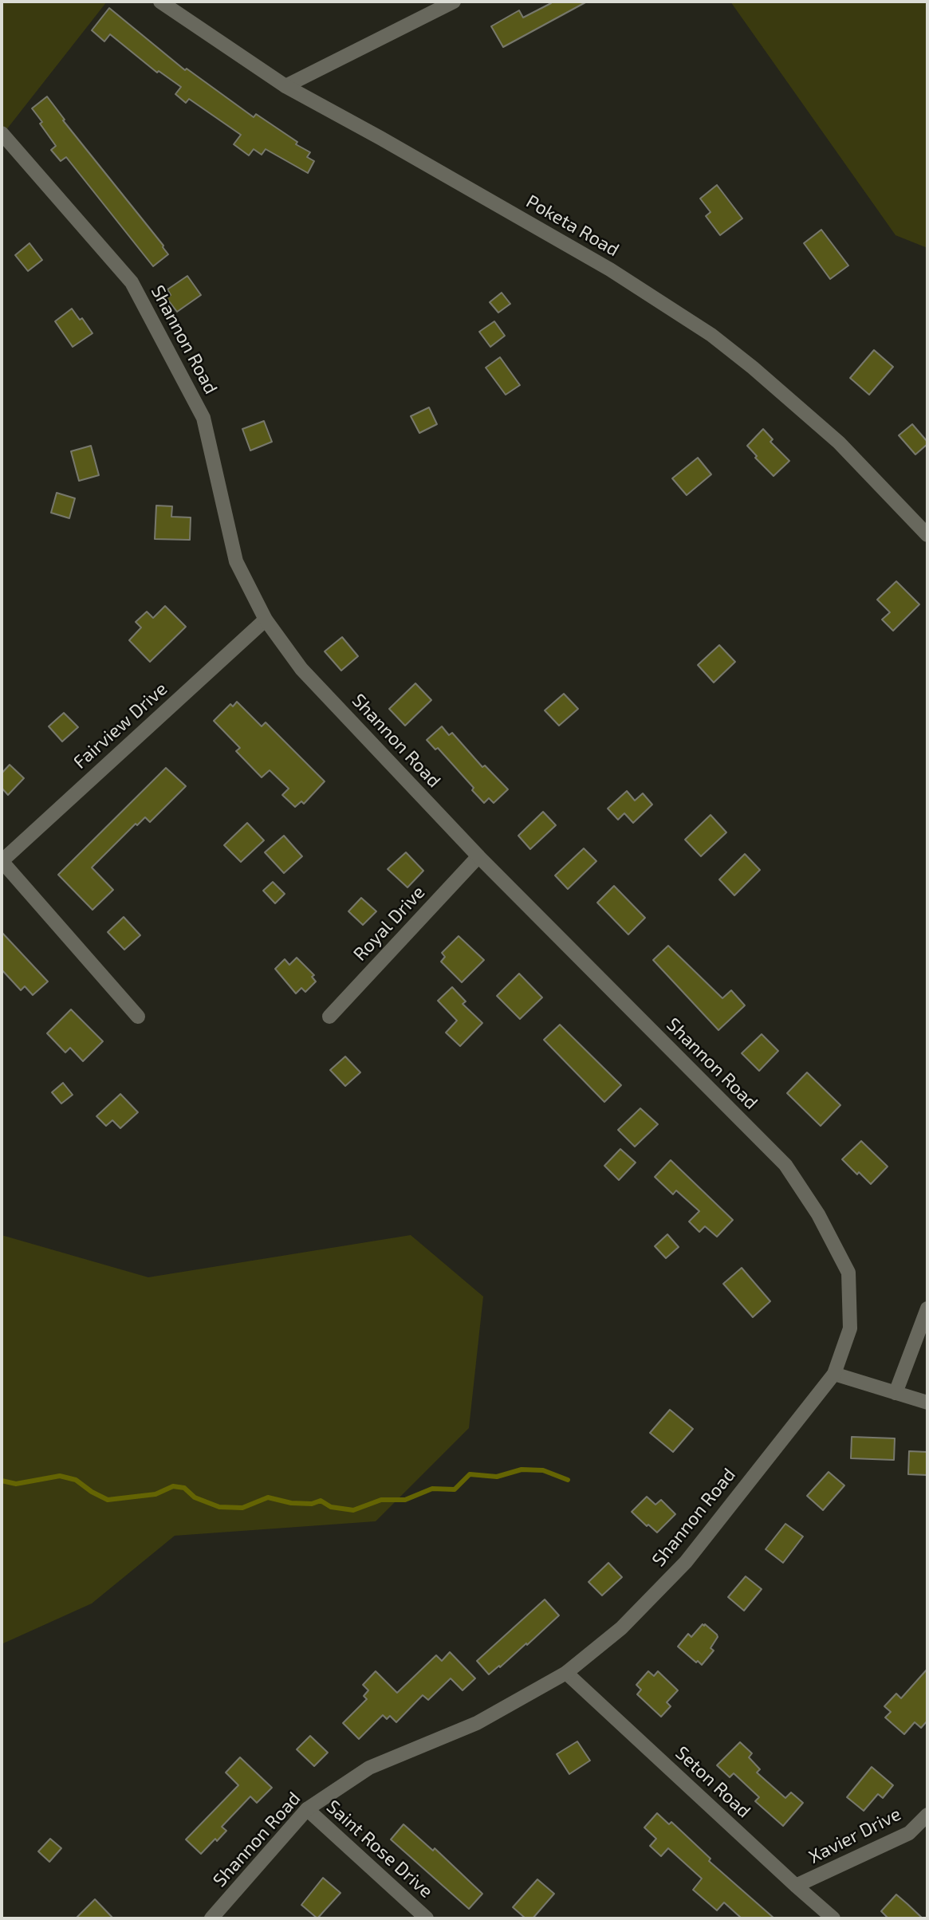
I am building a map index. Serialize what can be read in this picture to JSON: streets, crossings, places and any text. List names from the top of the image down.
{
  "streets": {
    "street": [
      "Poketa Road",
      "Shannon Road",
      "Fairview Drive",
      "Royal Drive",
      "Seton Road",
      "Xavier Drive",
      "Saint Rose Drive"
    ]
  },
  "crossings": [
    ["Shannon Road", "Fairview Drive"],
    ["Shannon Road", "Royal Drive"],
    ["Shannon Road", "Seton Road"],
    ["Shannon Road", "Saint Rose Drive"],
    ["Seton Road", "Xavier Drive"]
  ]
}
